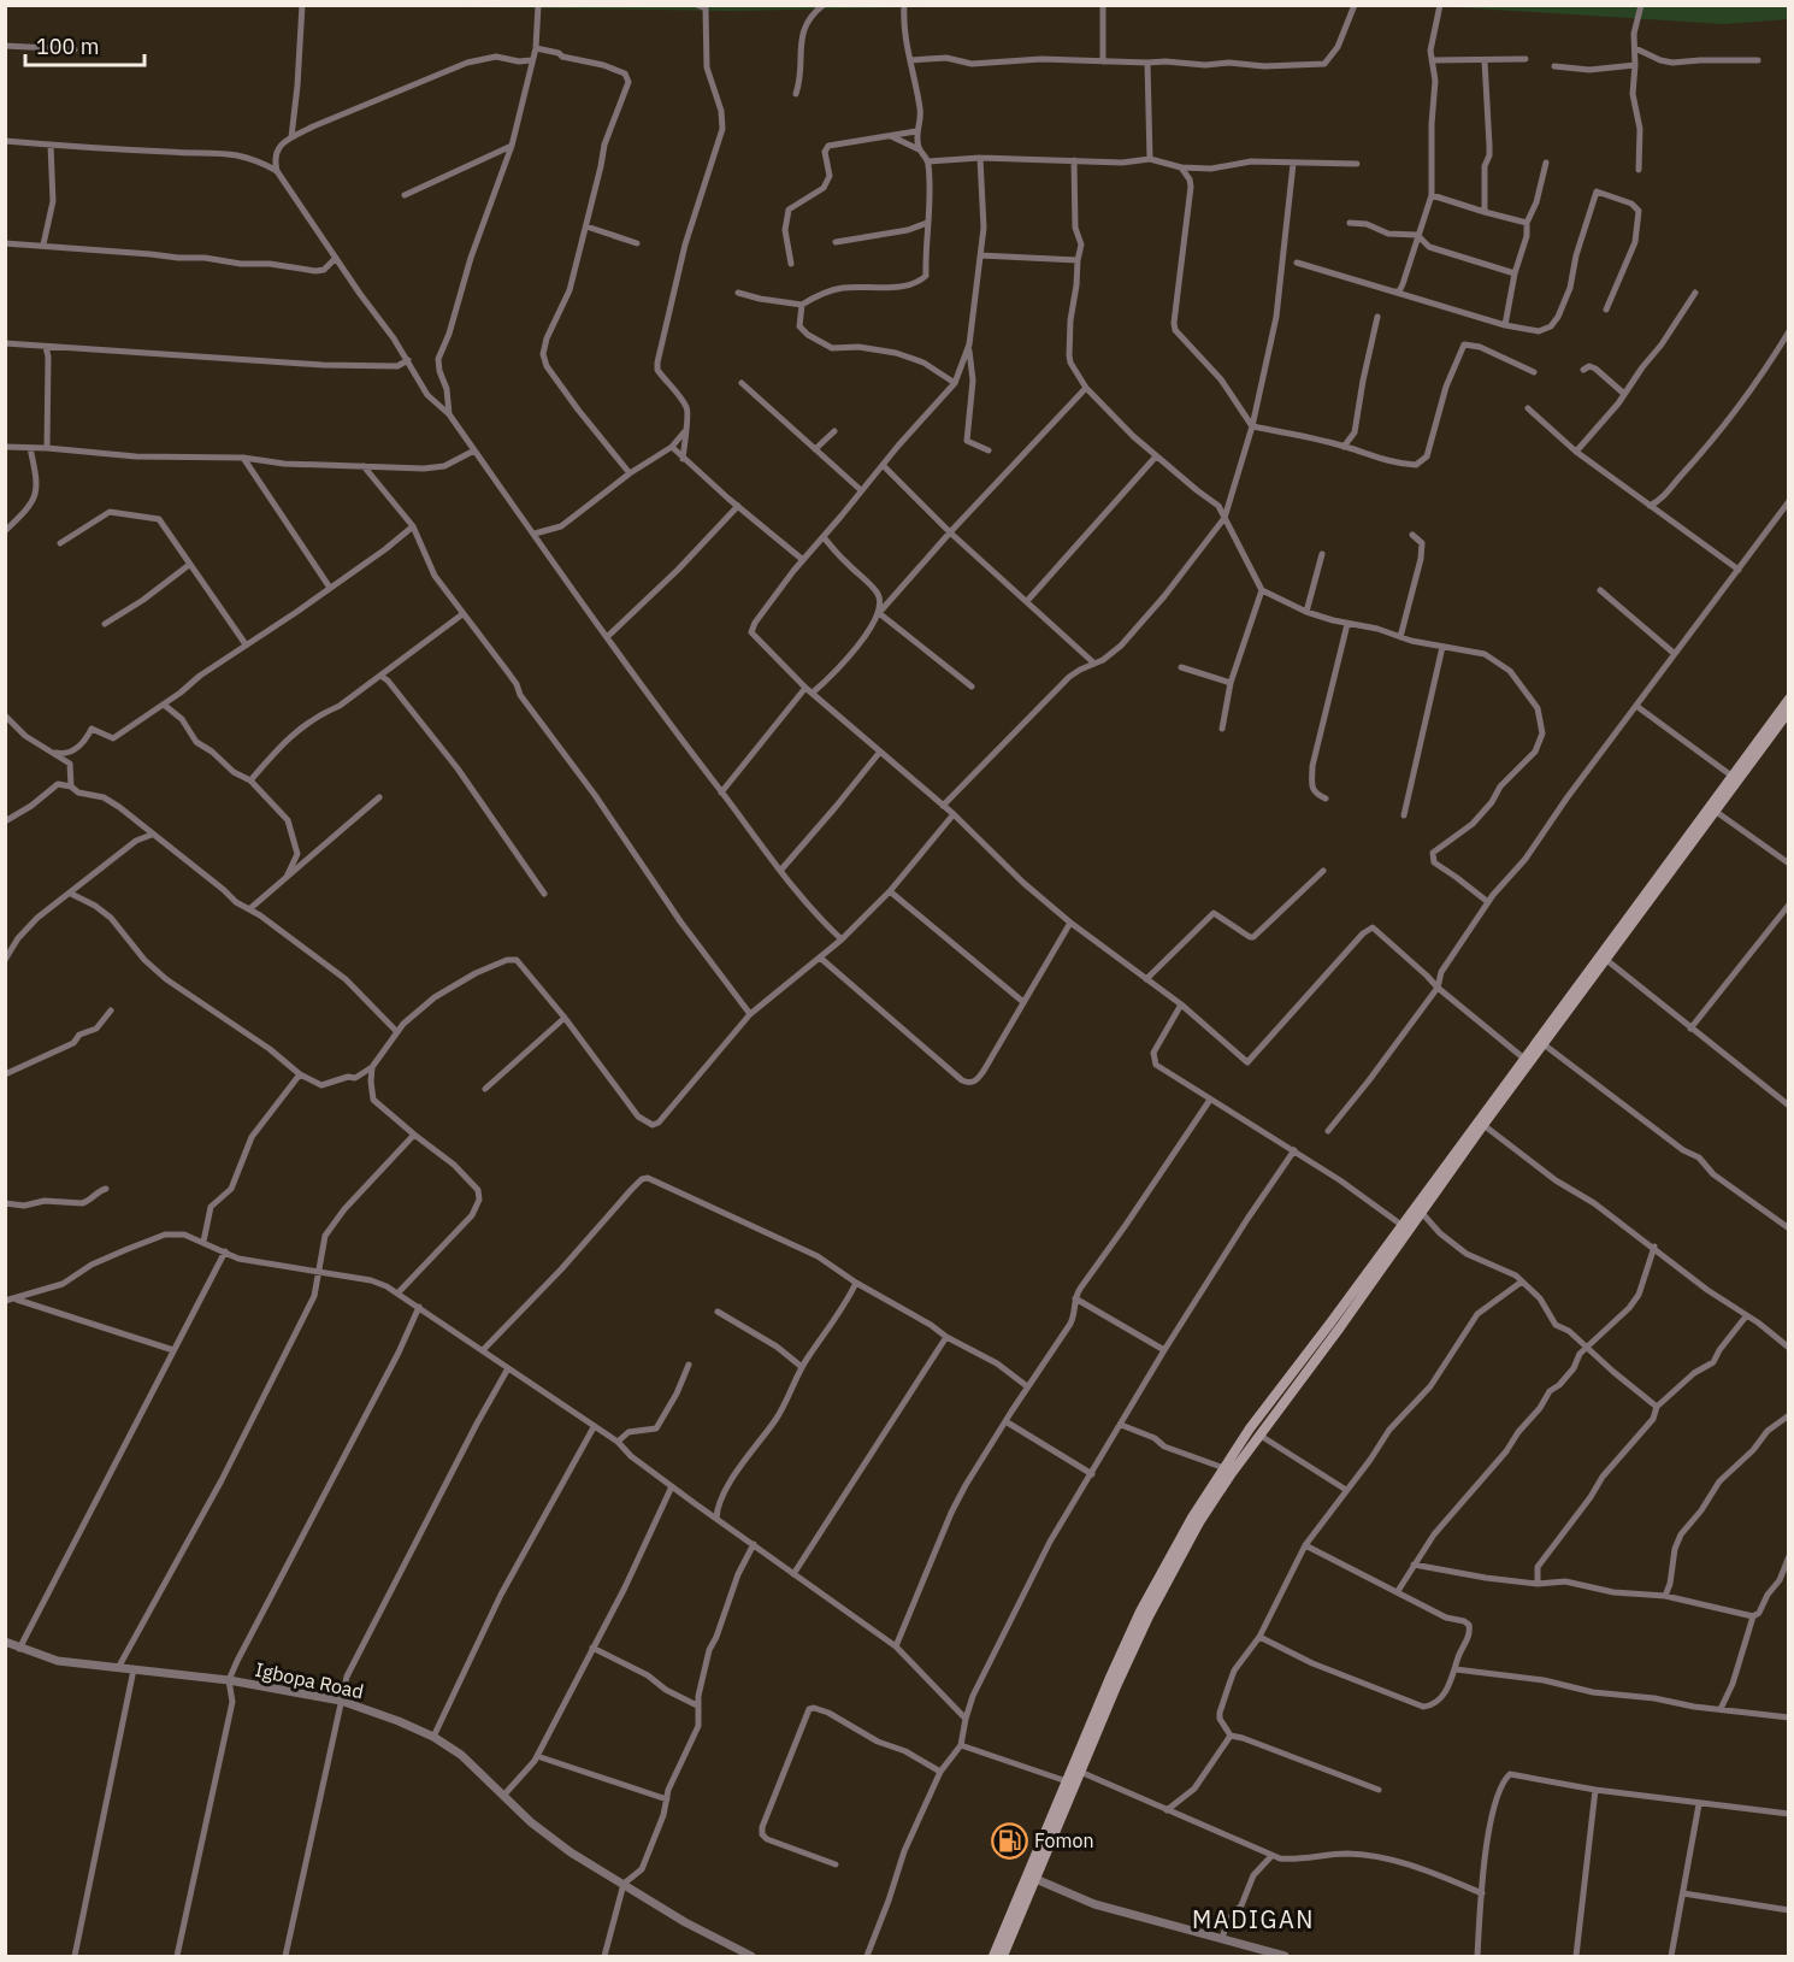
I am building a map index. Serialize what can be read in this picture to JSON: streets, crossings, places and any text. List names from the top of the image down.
{
  "streets": {
    "street": ["Igbopa Road"]
  },
  "districts": ["MADIGAN"],
  "places": {
    "fuel station": ["Fomon"]
  },
  "scale_bar": "100 m"
}
